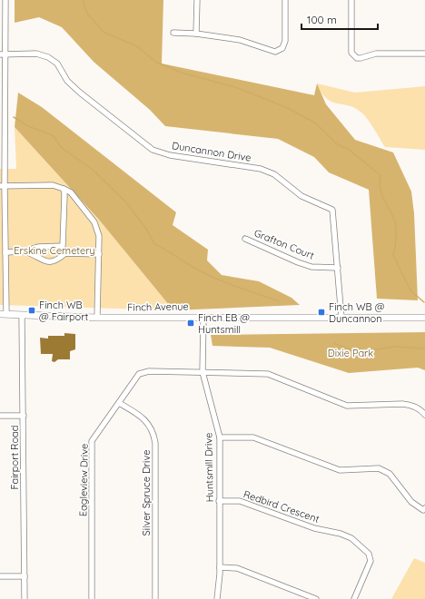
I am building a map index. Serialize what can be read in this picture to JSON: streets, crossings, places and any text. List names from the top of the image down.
{
  "streets": {
    "main road": ["Finch Avenue"],
    "street": [
      "Duncannon Drive",
      "Grafton Court",
      "Fairport Road",
      "Huntsmill Drive",
      "Eagleview Drive",
      "Silver Spruce Drive",
      "Redbird Crescent"
    ]
  },
  "crossings": [
    ["Duncannon Drive", "Grafton Court"],
    ["Duncannon Drive", "Finch Avenue"],
    ["Finch Avenue", "Fairport Road"],
    ["Finch Avenue", "Huntsmill Drive"],
    ["Huntsmill Drive", "Eagleview Drive"],
    ["Huntsmill Drive", "Redbird Crescent"],
    ["Eagleview Drive", "Silver Spruce Drive"]
  ],
  "parks": ["Erskine Cemetery", "Dixie Park"],
  "places": {
    "transit": ["Finch WB @ Fairport", "Finch WB @ Duncannon", "Finch EB @ Huntsmill"]
  },
  "scale_bar": "100 m"
}
